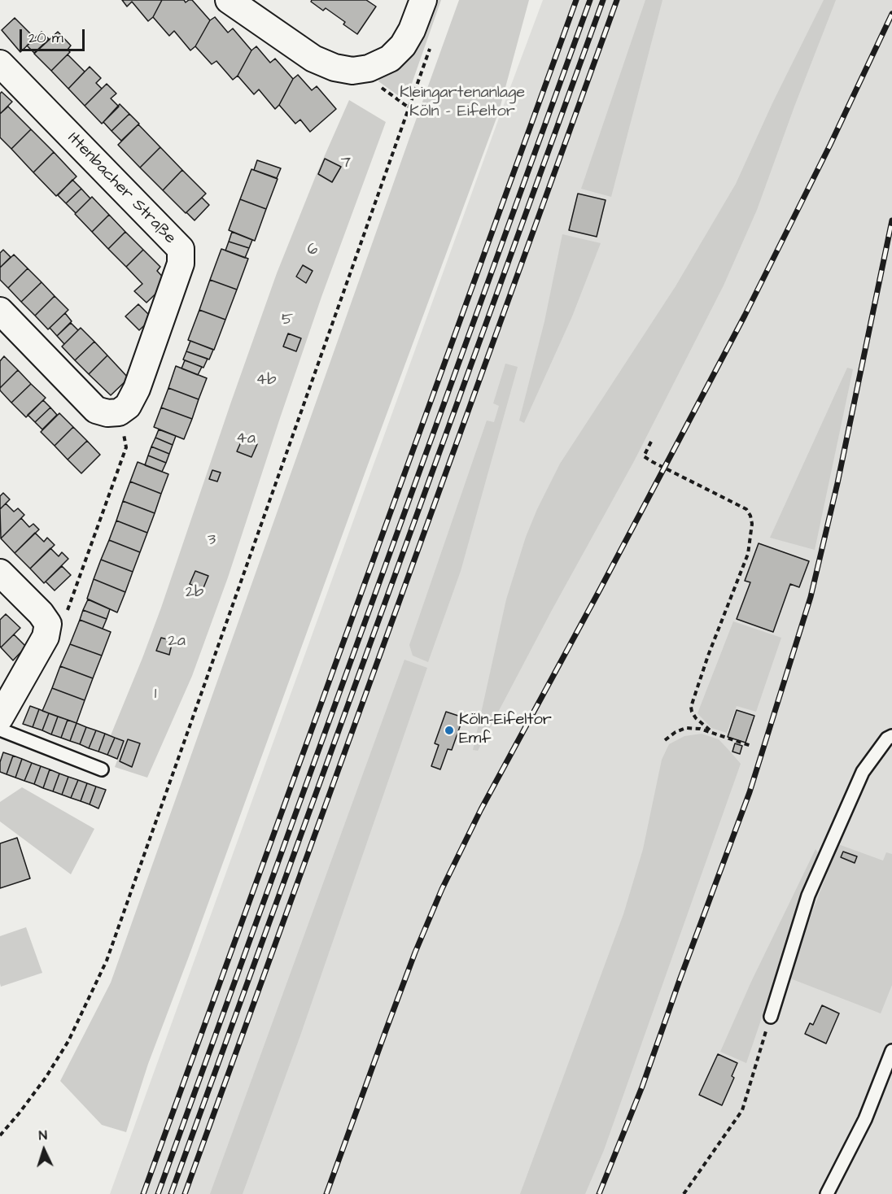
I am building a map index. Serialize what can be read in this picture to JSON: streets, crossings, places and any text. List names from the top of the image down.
{
  "streets": {
    "street": ["Ittenbacher Straße"]
  },
  "parks": [
    "Kleingartenanlage Köln - Eifeltor",
    "7",
    "6",
    "5",
    "4b",
    "4a",
    "3",
    "2b",
    "2a",
    "1"
  ],
  "places": ["Köln-Eifeltor Emf"],
  "scale_bar": "20 m",
  "north": "top"
}
